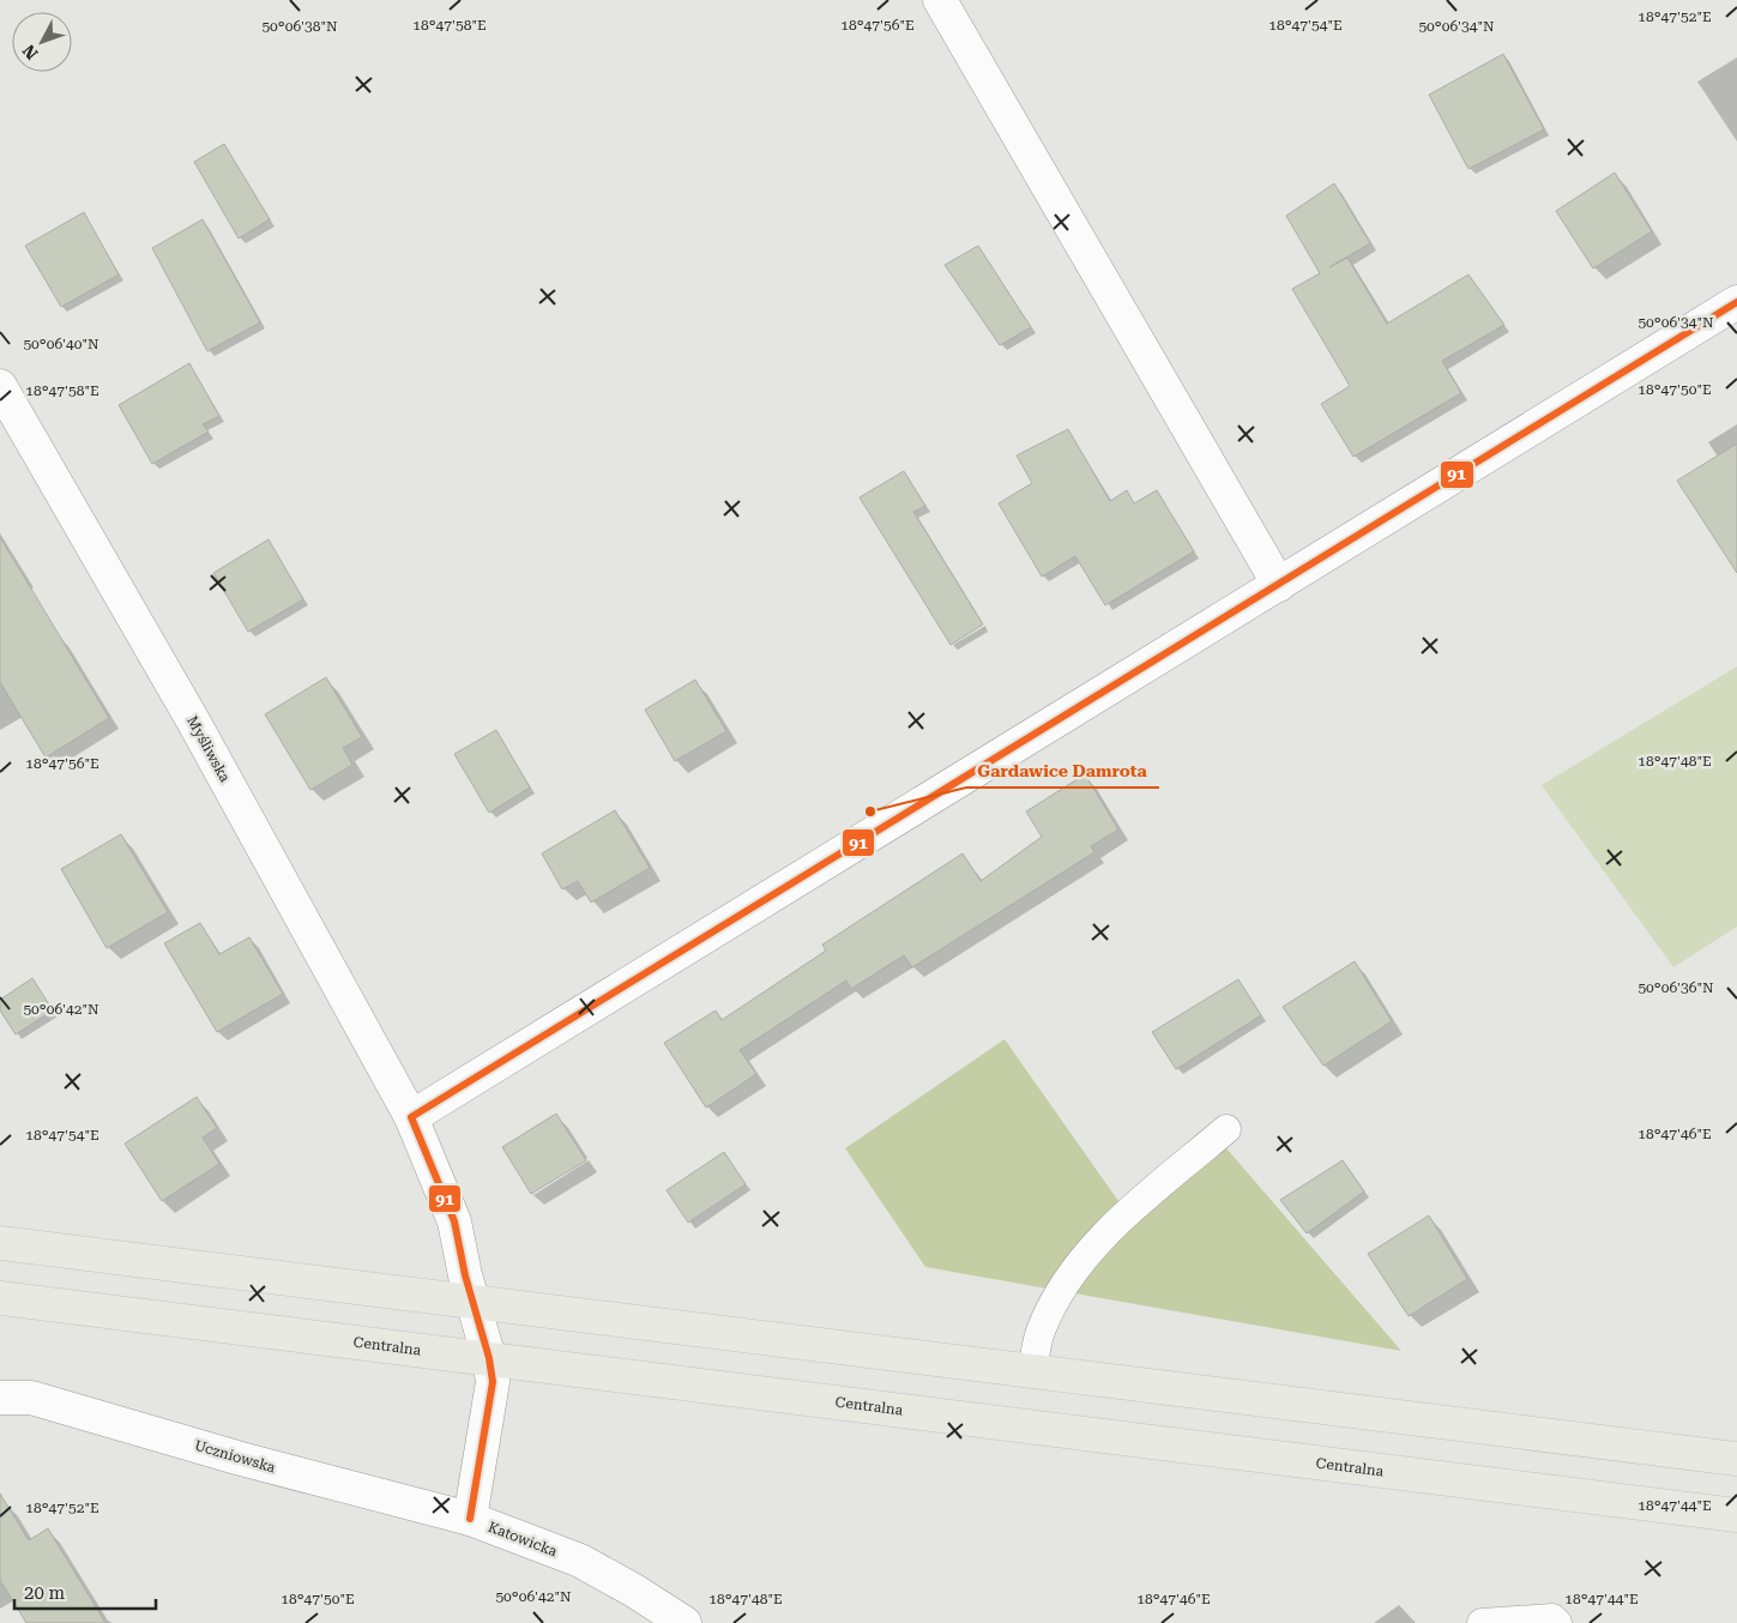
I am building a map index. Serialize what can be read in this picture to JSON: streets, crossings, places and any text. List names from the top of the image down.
{
  "streets": {
    "main road": ["Centralna"],
    "street": ["Myśliwska", "Uczniowska", "Katowicka"]
  },
  "crossings": [
    ["Myśliwska", "Katowicka"],
    ["Centralna", "Katowicka"],
    ["Uczniowska", "Katowicka"]
  ],
  "places": ["Gardawice Damrota"],
  "lines": ["transit line 91"],
  "scale_bar": "20 m",
  "north": "bottom left",
  "coordinates": [
    "18°47'52\"E",
    "18°47'58\"E",
    "18°47'56\"E",
    "18°47'54\"E",
    "50°06'38\"N",
    "50°06'34\"N",
    "50°06'40\"N",
    "18°47'50\"E",
    "18°47'48\"E",
    "50°06'36\"N",
    "50°06'42\"N",
    "18°47'46\"E",
    "18°47'44\"E"
  ]
}
